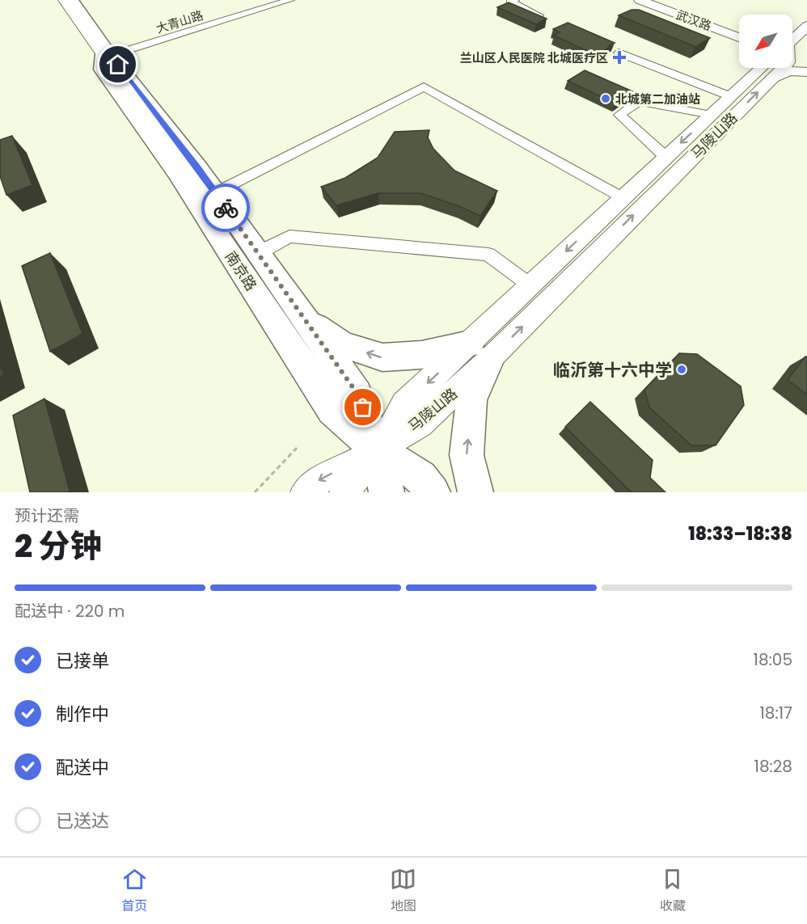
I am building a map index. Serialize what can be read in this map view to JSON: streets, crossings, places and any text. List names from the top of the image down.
{
  "streets": {
    "highway": ["南京路"],
    "main road": ["武汉路", "马陵山路"],
    "street": ["大青山路"]
  },
  "crossings": [
    ["大青山路", "南京路"],
    ["马陵山路", "南京路"]
  ],
  "places": {
    "health": ["兰山区人民医院 北城医疗区"],
    "other": ["北城第二加油站", "临沂第十六中学"]
  },
  "north": "bottom left",
  "page": {
    "heading": ["2 分钟", "预计还需", "18:33–18:38"],
    "bar": "配送中 · 220 m",
    "list": [
      ["已接单", "18:05"],
      ["制作中", "18:17"],
      ["配送中", "18:28"],
      "已送达"
    ],
    "tabs": ["首页", "地图", "收藏"]
  }
}
